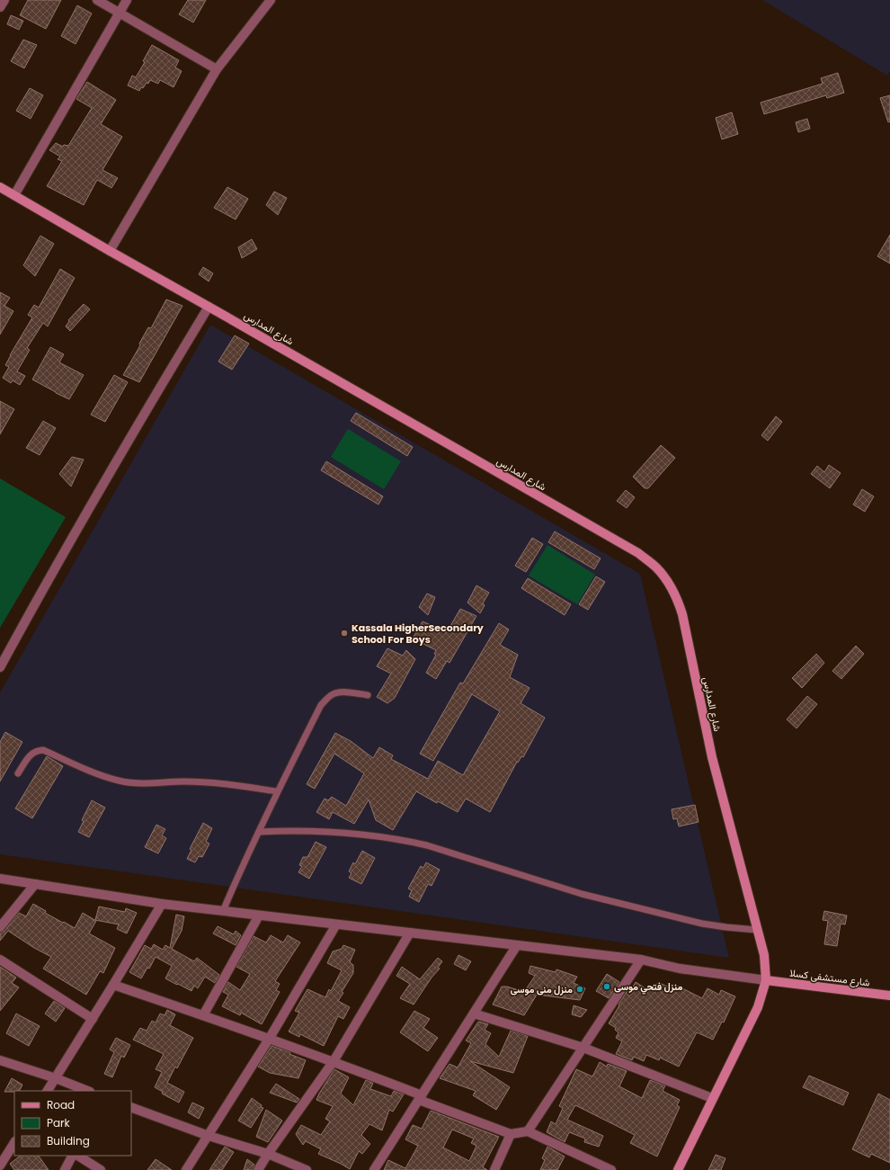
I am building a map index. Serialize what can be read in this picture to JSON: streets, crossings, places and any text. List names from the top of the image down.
{
  "streets": {
    "street": ["شارع المدارس", "شارع مستشفى كسلا"]
  },
  "crossings": [
    ["شارع المدارس", "شارع مستشفى كسلا"]
  ],
  "places": ["Kassala HigherSecondary School For Boys", "منزل فتحي موسى", "منزل منى موسى"],
  "legend": ["Road", "Park", "Building"]
}
